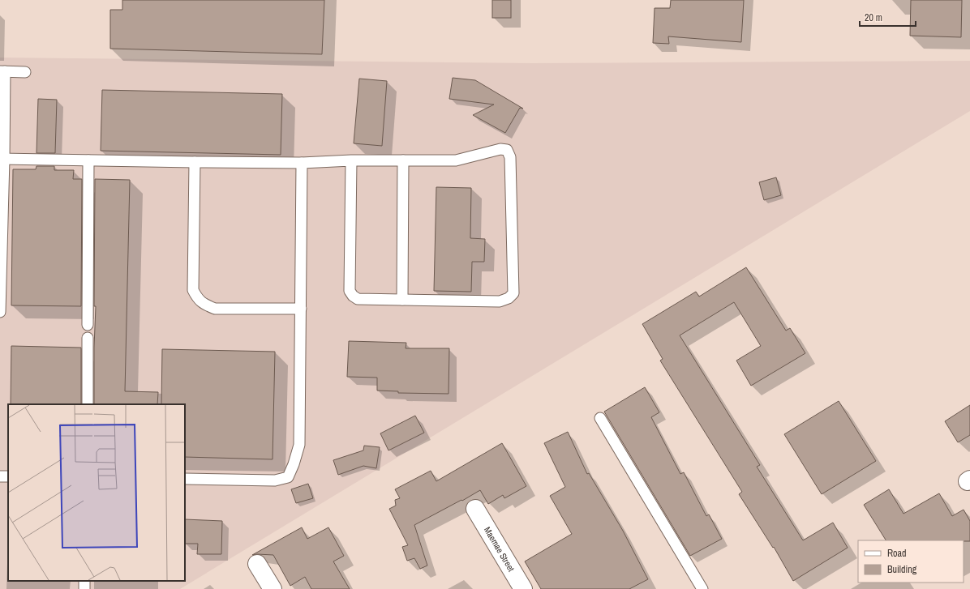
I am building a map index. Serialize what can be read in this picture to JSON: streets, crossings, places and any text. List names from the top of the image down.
{
  "streets": {
    "street": ["Maemae Street"]
  },
  "legend": ["Road", "Building"],
  "scale_bar": "20 m"
}
